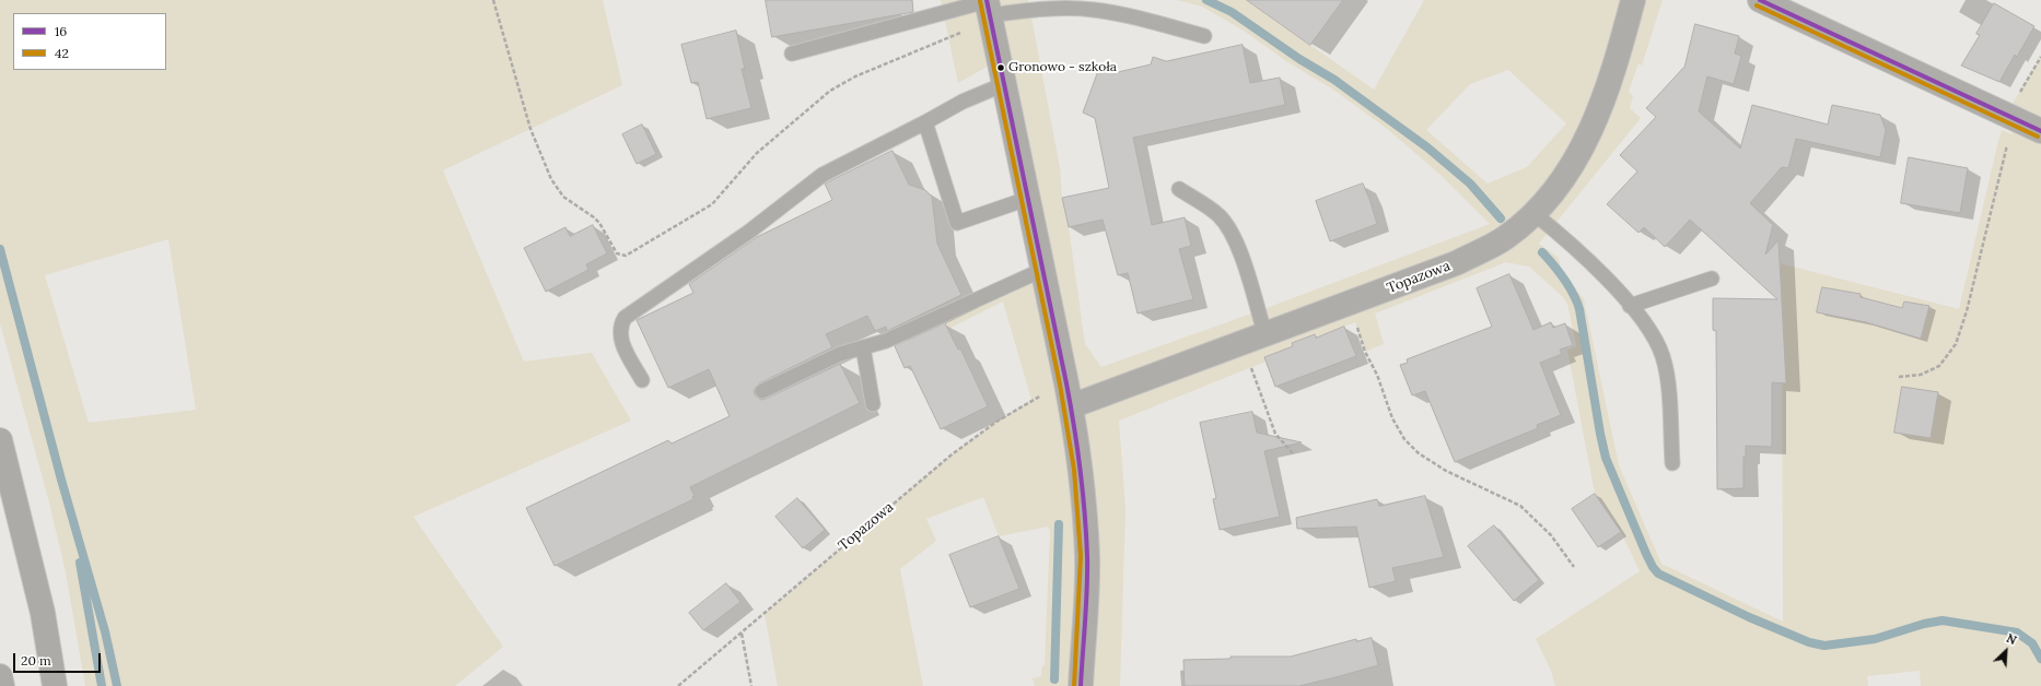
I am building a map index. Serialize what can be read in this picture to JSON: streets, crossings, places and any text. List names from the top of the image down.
{
  "streets": {
    "street": ["Topazowa"]
  },
  "places": ["Gronowo - szkoła"],
  "lines": ["transit line 16", "transit line 42"],
  "legend": ["16", "42"],
  "scale_bar": "20 m",
  "north": "top right"
}
